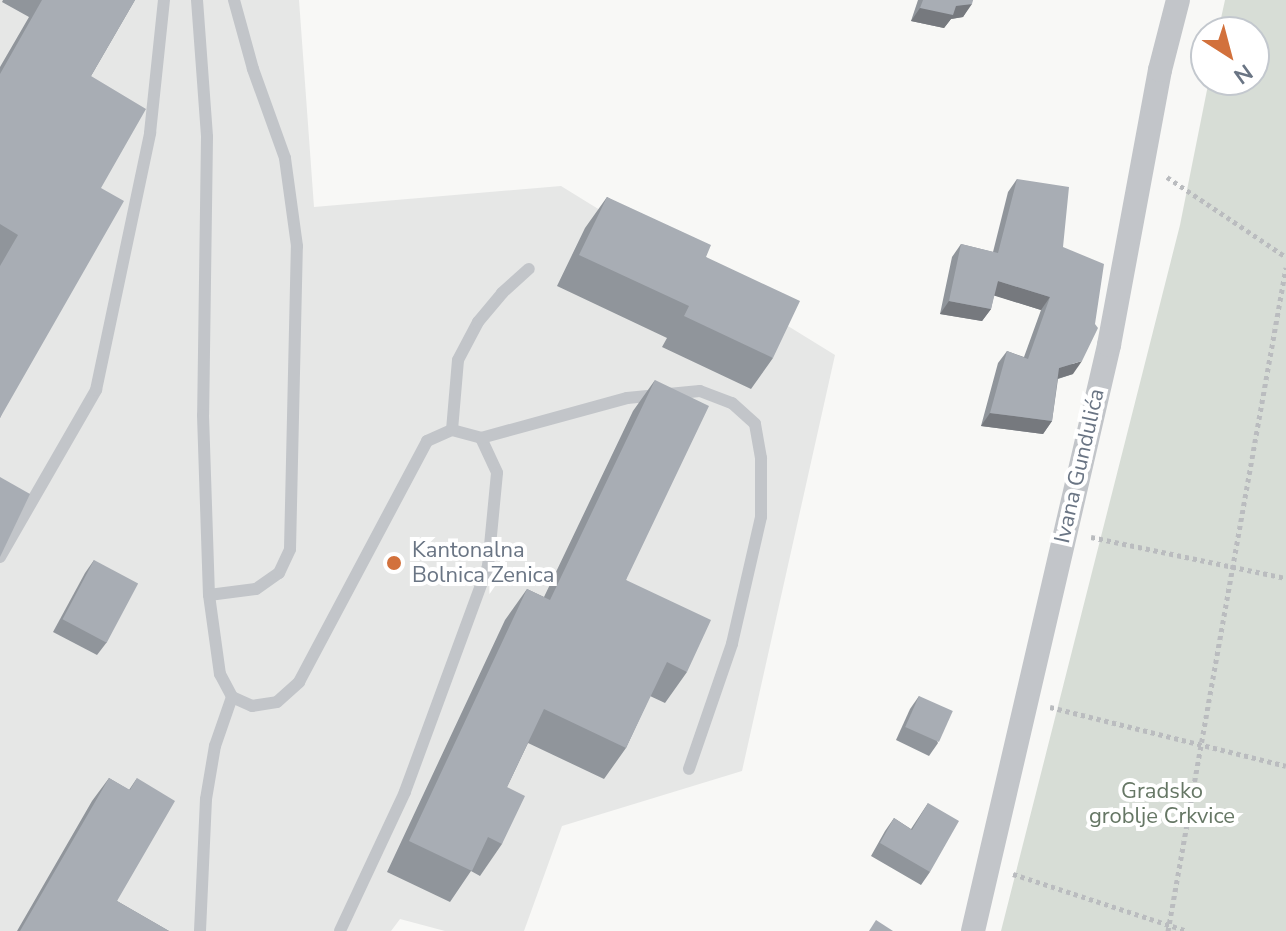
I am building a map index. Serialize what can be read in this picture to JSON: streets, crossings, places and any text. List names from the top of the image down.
{
  "streets": {
    "street": ["Ivana Gundulića"]
  },
  "parks": ["Gradsko groblje Crkvice"],
  "places": ["Kantonalna Bolnica Zenica"],
  "north": "bottom right"
}
